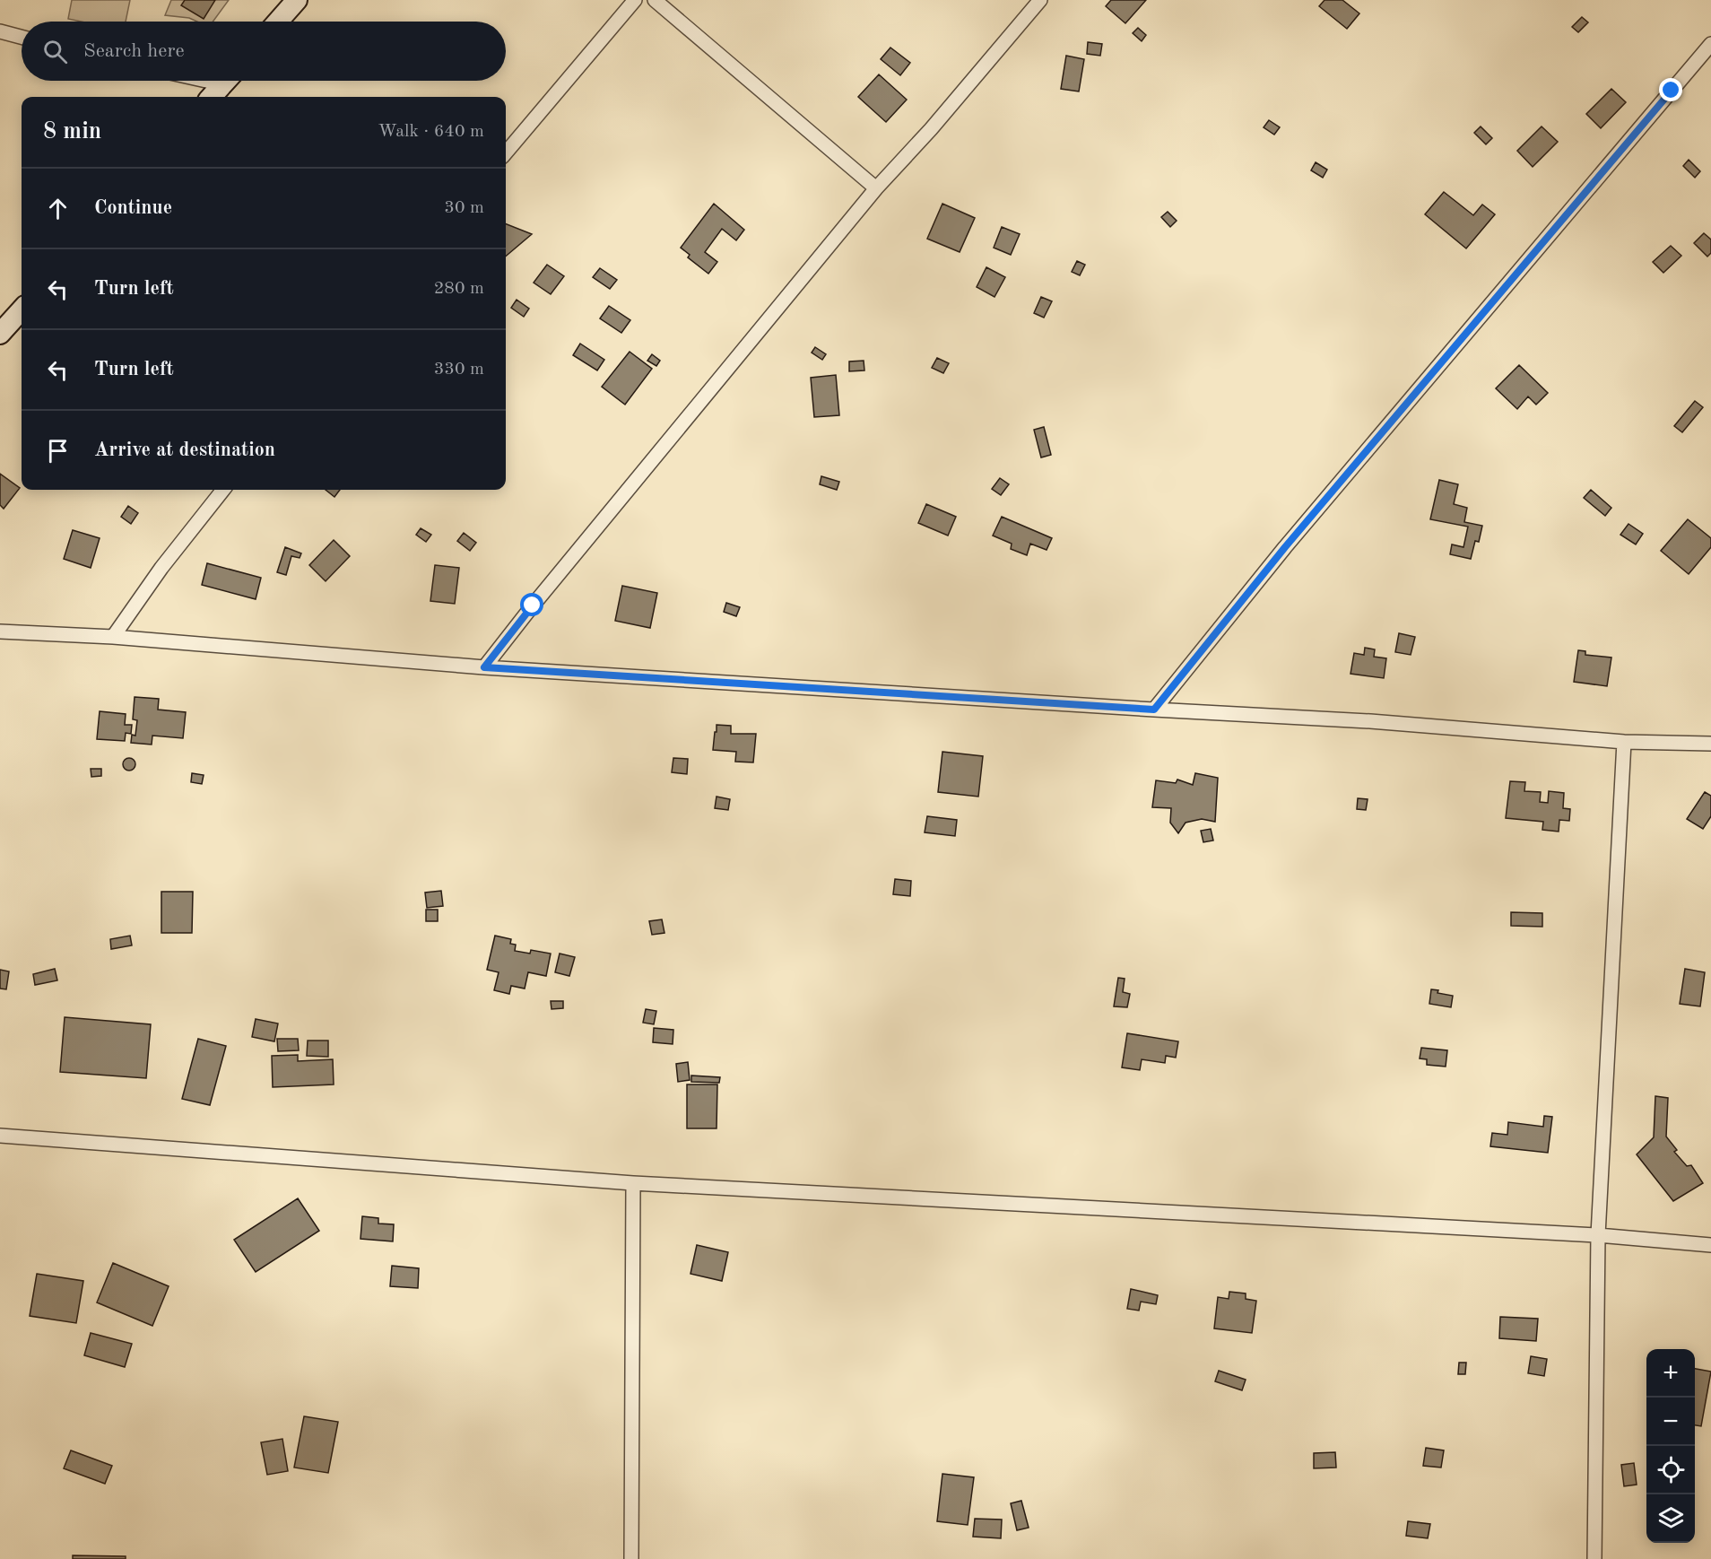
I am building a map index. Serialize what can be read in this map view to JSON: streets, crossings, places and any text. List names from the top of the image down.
{
  "page": {
    "search": "Search here",
    "heading": ["8 min", "Walk · 640 m"],
    "list": [
      ["Continue", "30 m"],
      ["Turn left", "280 m"],
      ["Turn left", "330 m"],
      "Arrive at destination"
    ],
    "map_buttons": ["+", "−"]
  }
}
